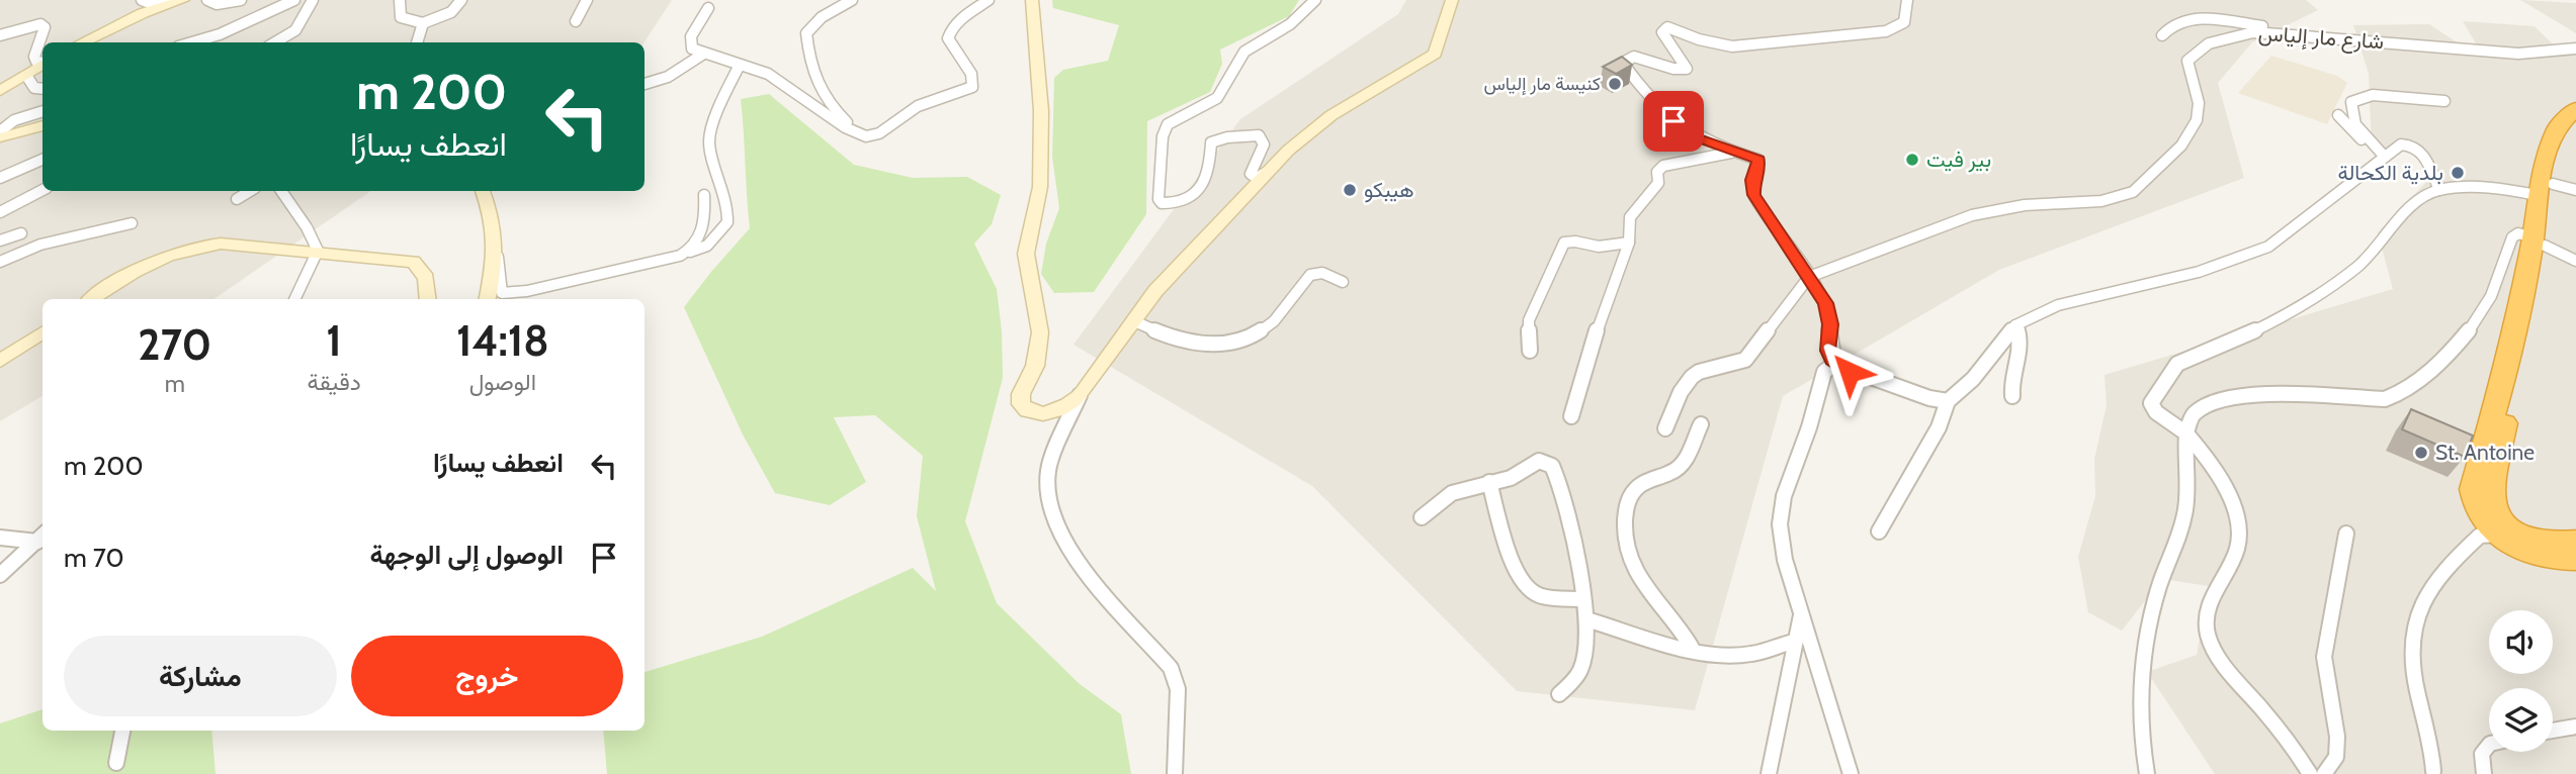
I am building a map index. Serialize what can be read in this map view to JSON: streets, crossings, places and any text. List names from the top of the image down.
{
  "streets": {
    "street": ["شارع مار إلياس"]
  },
  "places": [
    "كنيسة مار إلياس",
    "بير فيت",
    "بلدية الكحالة",
    "هيبكو",
    "St. Antoine"
  ],
  "page": {
    "turn": ["200 m", "انعطف يسارًا"],
    "eta": [
      "14:18",
      "الوصول",
      "1",
      "دقيقة",
      "270",
      "m"
    ],
    "list": [
      {
        "name": "انعطف يسارًا",
        "value": "200 m"
      },
      {
        "name": "الوصول إلى الوجهة",
        "value": "70 m"
      }
    ],
    "buttons": ["خروج", "مشاركة"]
  }
}
